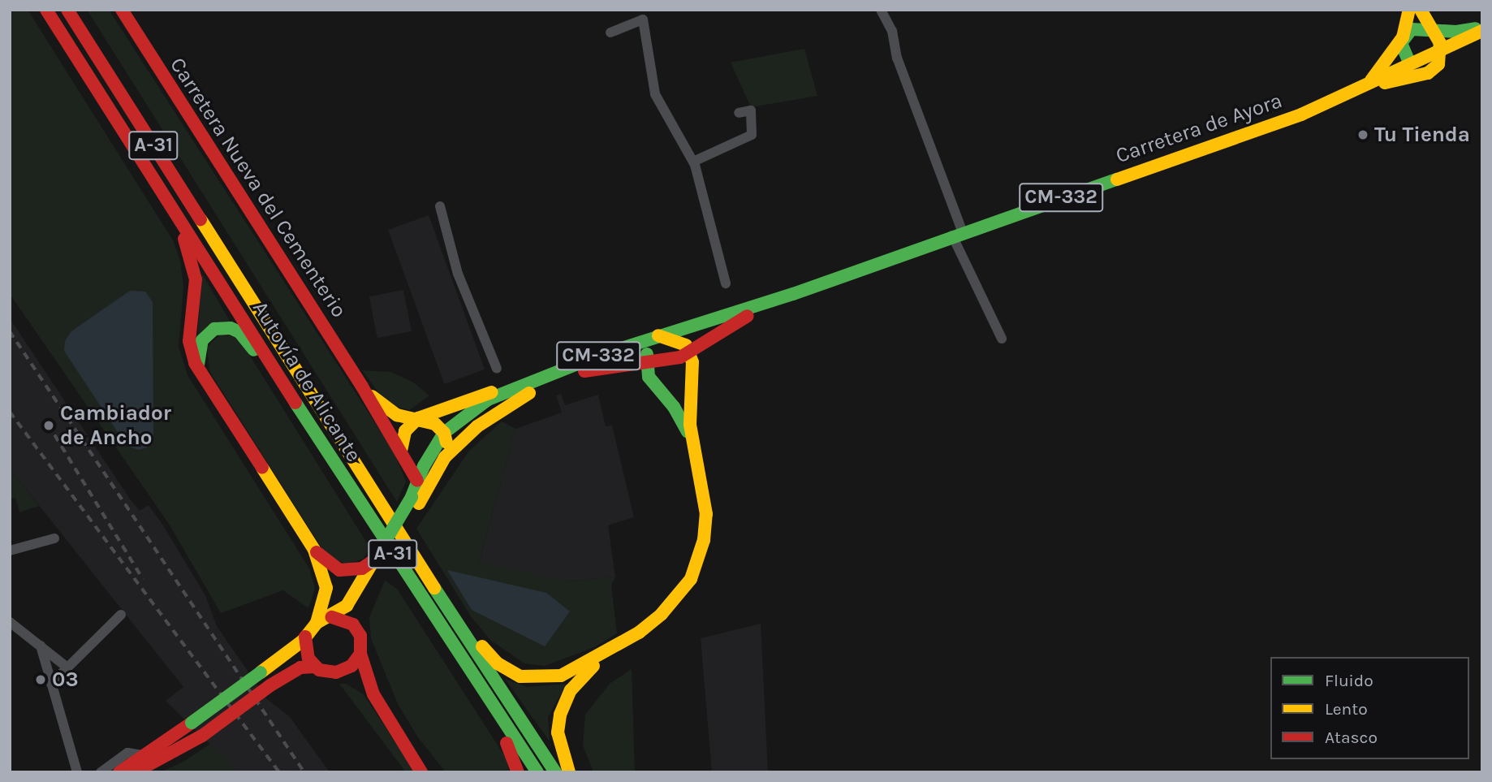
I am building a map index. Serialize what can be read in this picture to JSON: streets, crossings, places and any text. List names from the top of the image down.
{
  "streets": {
    "main road": [
      "Carretera de Ayora",
      "A-31",
      "Carretera Nueva del Cementerio",
      "CM-332",
      "Autovía de Alicante"
    ]
  },
  "crossings": [
    ["Carretera de Ayora", "CM-332"],
    ["A-31", "Carretera Nueva del Cementerio"],
    ["A-31", "CM-332"],
    ["Carretera Nueva del Cementerio", "CM-332"]
  ],
  "places": ["Tu Tienda", "Cambiador de Ancho", "03"],
  "legend": ["Fluido", "Lento", "Atasco"]
}
